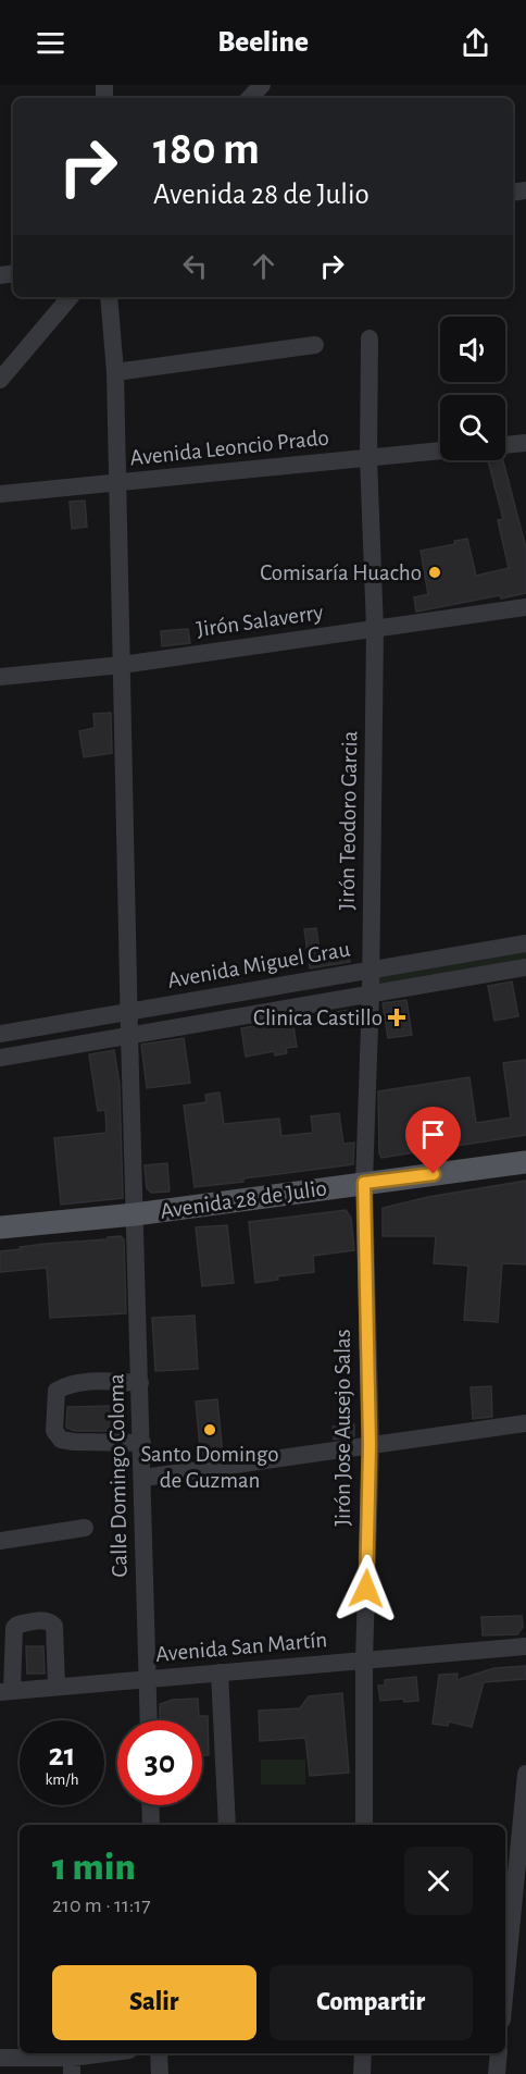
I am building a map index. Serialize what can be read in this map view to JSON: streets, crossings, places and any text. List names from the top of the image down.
{
  "streets": {
    "main road": ["Avenida 28 de Julio"],
    "street": [
      "Avenida Leoncio Prado",
      "Jirón Salaverry",
      "Jirón Teodoro Garcia",
      "Avenida Miguel Grau",
      "Jirón Jose Ausejo Salas",
      "Calle Domingo Coloma",
      "Avenida San Martín"
    ]
  },
  "crossings": [
    ["Avenida Leoncio Prado", "Jirón Teodoro Garcia"],
    ["Avenida Leoncio Prado", "Calle Domingo Coloma"],
    ["Jirón Salaverry", "Jirón Teodoro Garcia"],
    ["Jirón Salaverry", "Calle Domingo Coloma"],
    ["Jirón Teodoro Garcia", "Avenida Miguel Grau"],
    ["Jirón Teodoro Garcia", "Avenida 28 de Julio"],
    ["Jirón Teodoro Garcia", "Jirón Jose Ausejo Salas"],
    ["Avenida Miguel Grau", "Calle Domingo Coloma"],
    ["Avenida 28 de Julio", "Jirón Jose Ausejo Salas"],
    ["Avenida 28 de Julio", "Calle Domingo Coloma"],
    ["Jirón Jose Ausejo Salas", "Avenida San Martín"],
    ["Calle Domingo Coloma", "Avenida San Martín"]
  ],
  "places": {
    "other": ["Comisaría Huacho", "Santo Domingo de Guzman"],
    "health": ["Clinica Castillo"]
  },
  "page": {
    "header": "Beeline",
    "turn": ["180 m", "Avenida 28 de Julio"],
    "speed": "21 km/h",
    "limit": "30",
    "heading": ["1 min", "210 m · 11:17"],
    "buttons": ["Salir", "Compartir"]
  }
}
